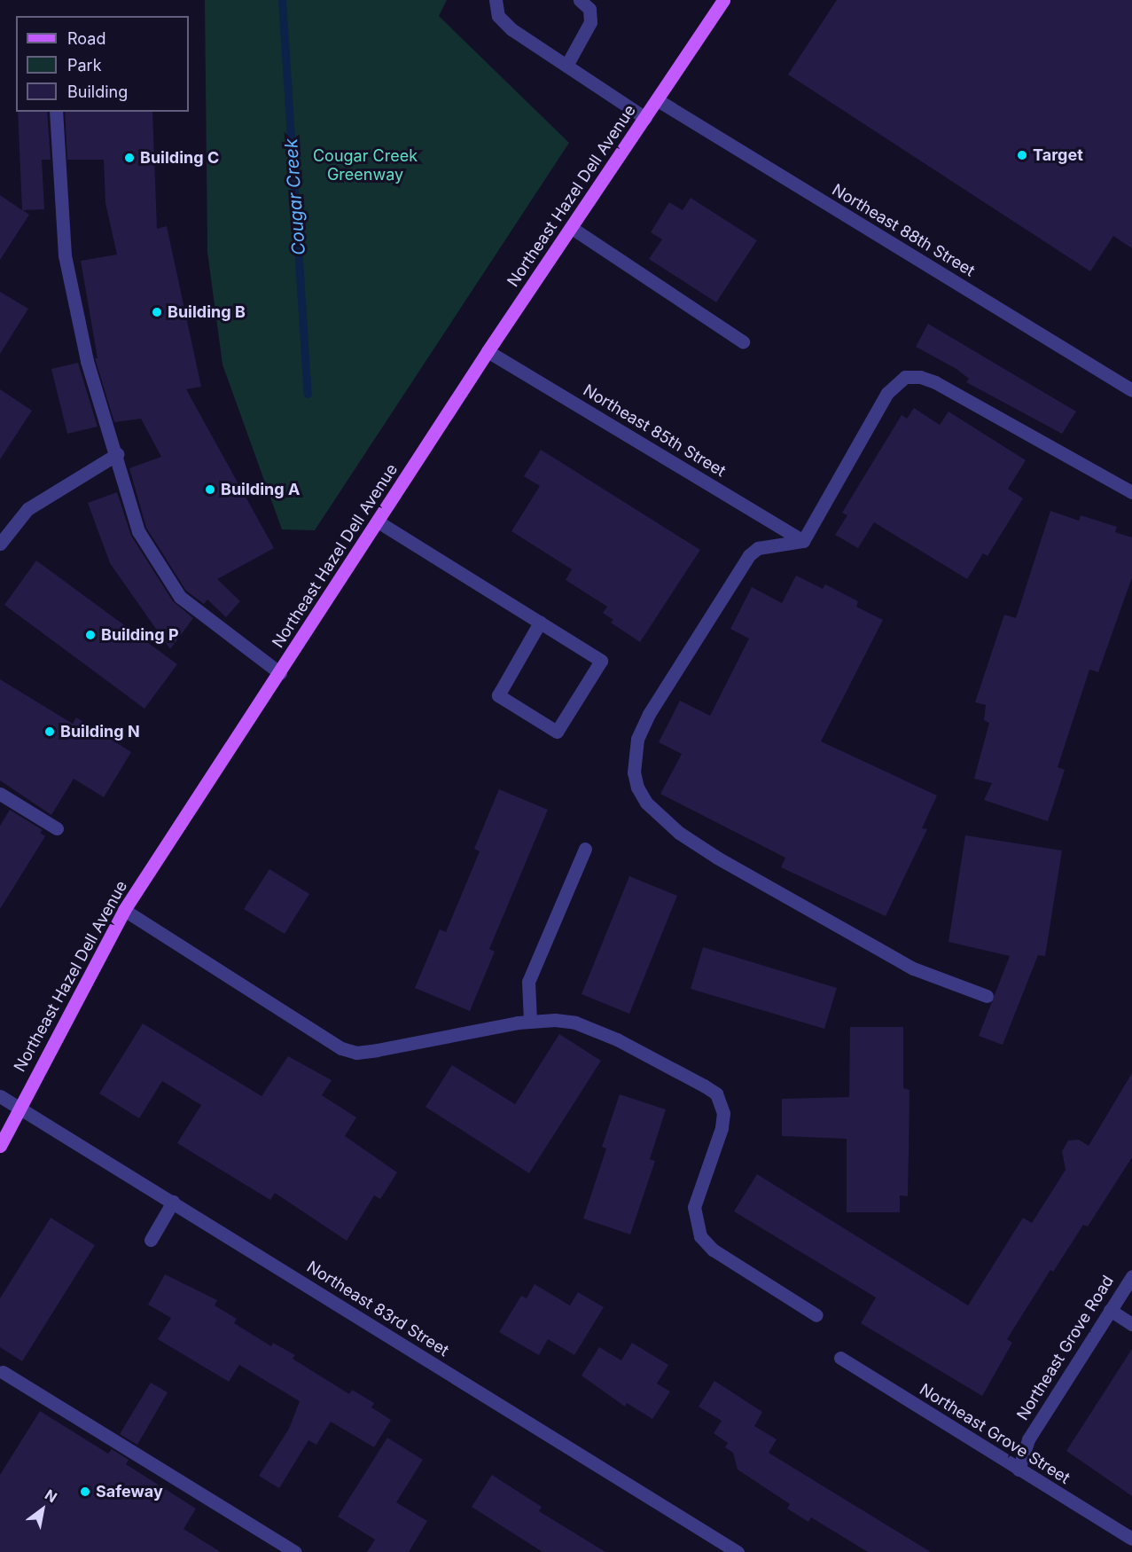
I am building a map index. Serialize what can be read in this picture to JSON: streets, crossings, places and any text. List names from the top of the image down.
{
  "streets": {
    "main road": ["Northeast Hazel Dell Avenue"],
    "street": [
      "Northeast 88th Street",
      "Northeast 85th Street",
      "Northeast 83rd Street",
      "Northeast Grove Road",
      "Northeast Grove Street"
    ]
  },
  "crossings": [
    ["Northeast Hazel Dell Avenue", "Northeast 88th Street"],
    ["Northeast Hazel Dell Avenue", "Northeast 85th Street"],
    ["Northeast Hazel Dell Avenue", "Northeast 83rd Street"],
    ["Northeast Grove Road", "Northeast Grove Street"]
  ],
  "water": ["Cougar Creek"],
  "parks": ["Cougar Creek Greenway"],
  "places": [
    "Target",
    "Building C",
    "Building B",
    "Building A",
    "Building P",
    "Building N",
    "Safeway"
  ],
  "legend": ["Road", "Park", "Building"],
  "north": "top right"
}
